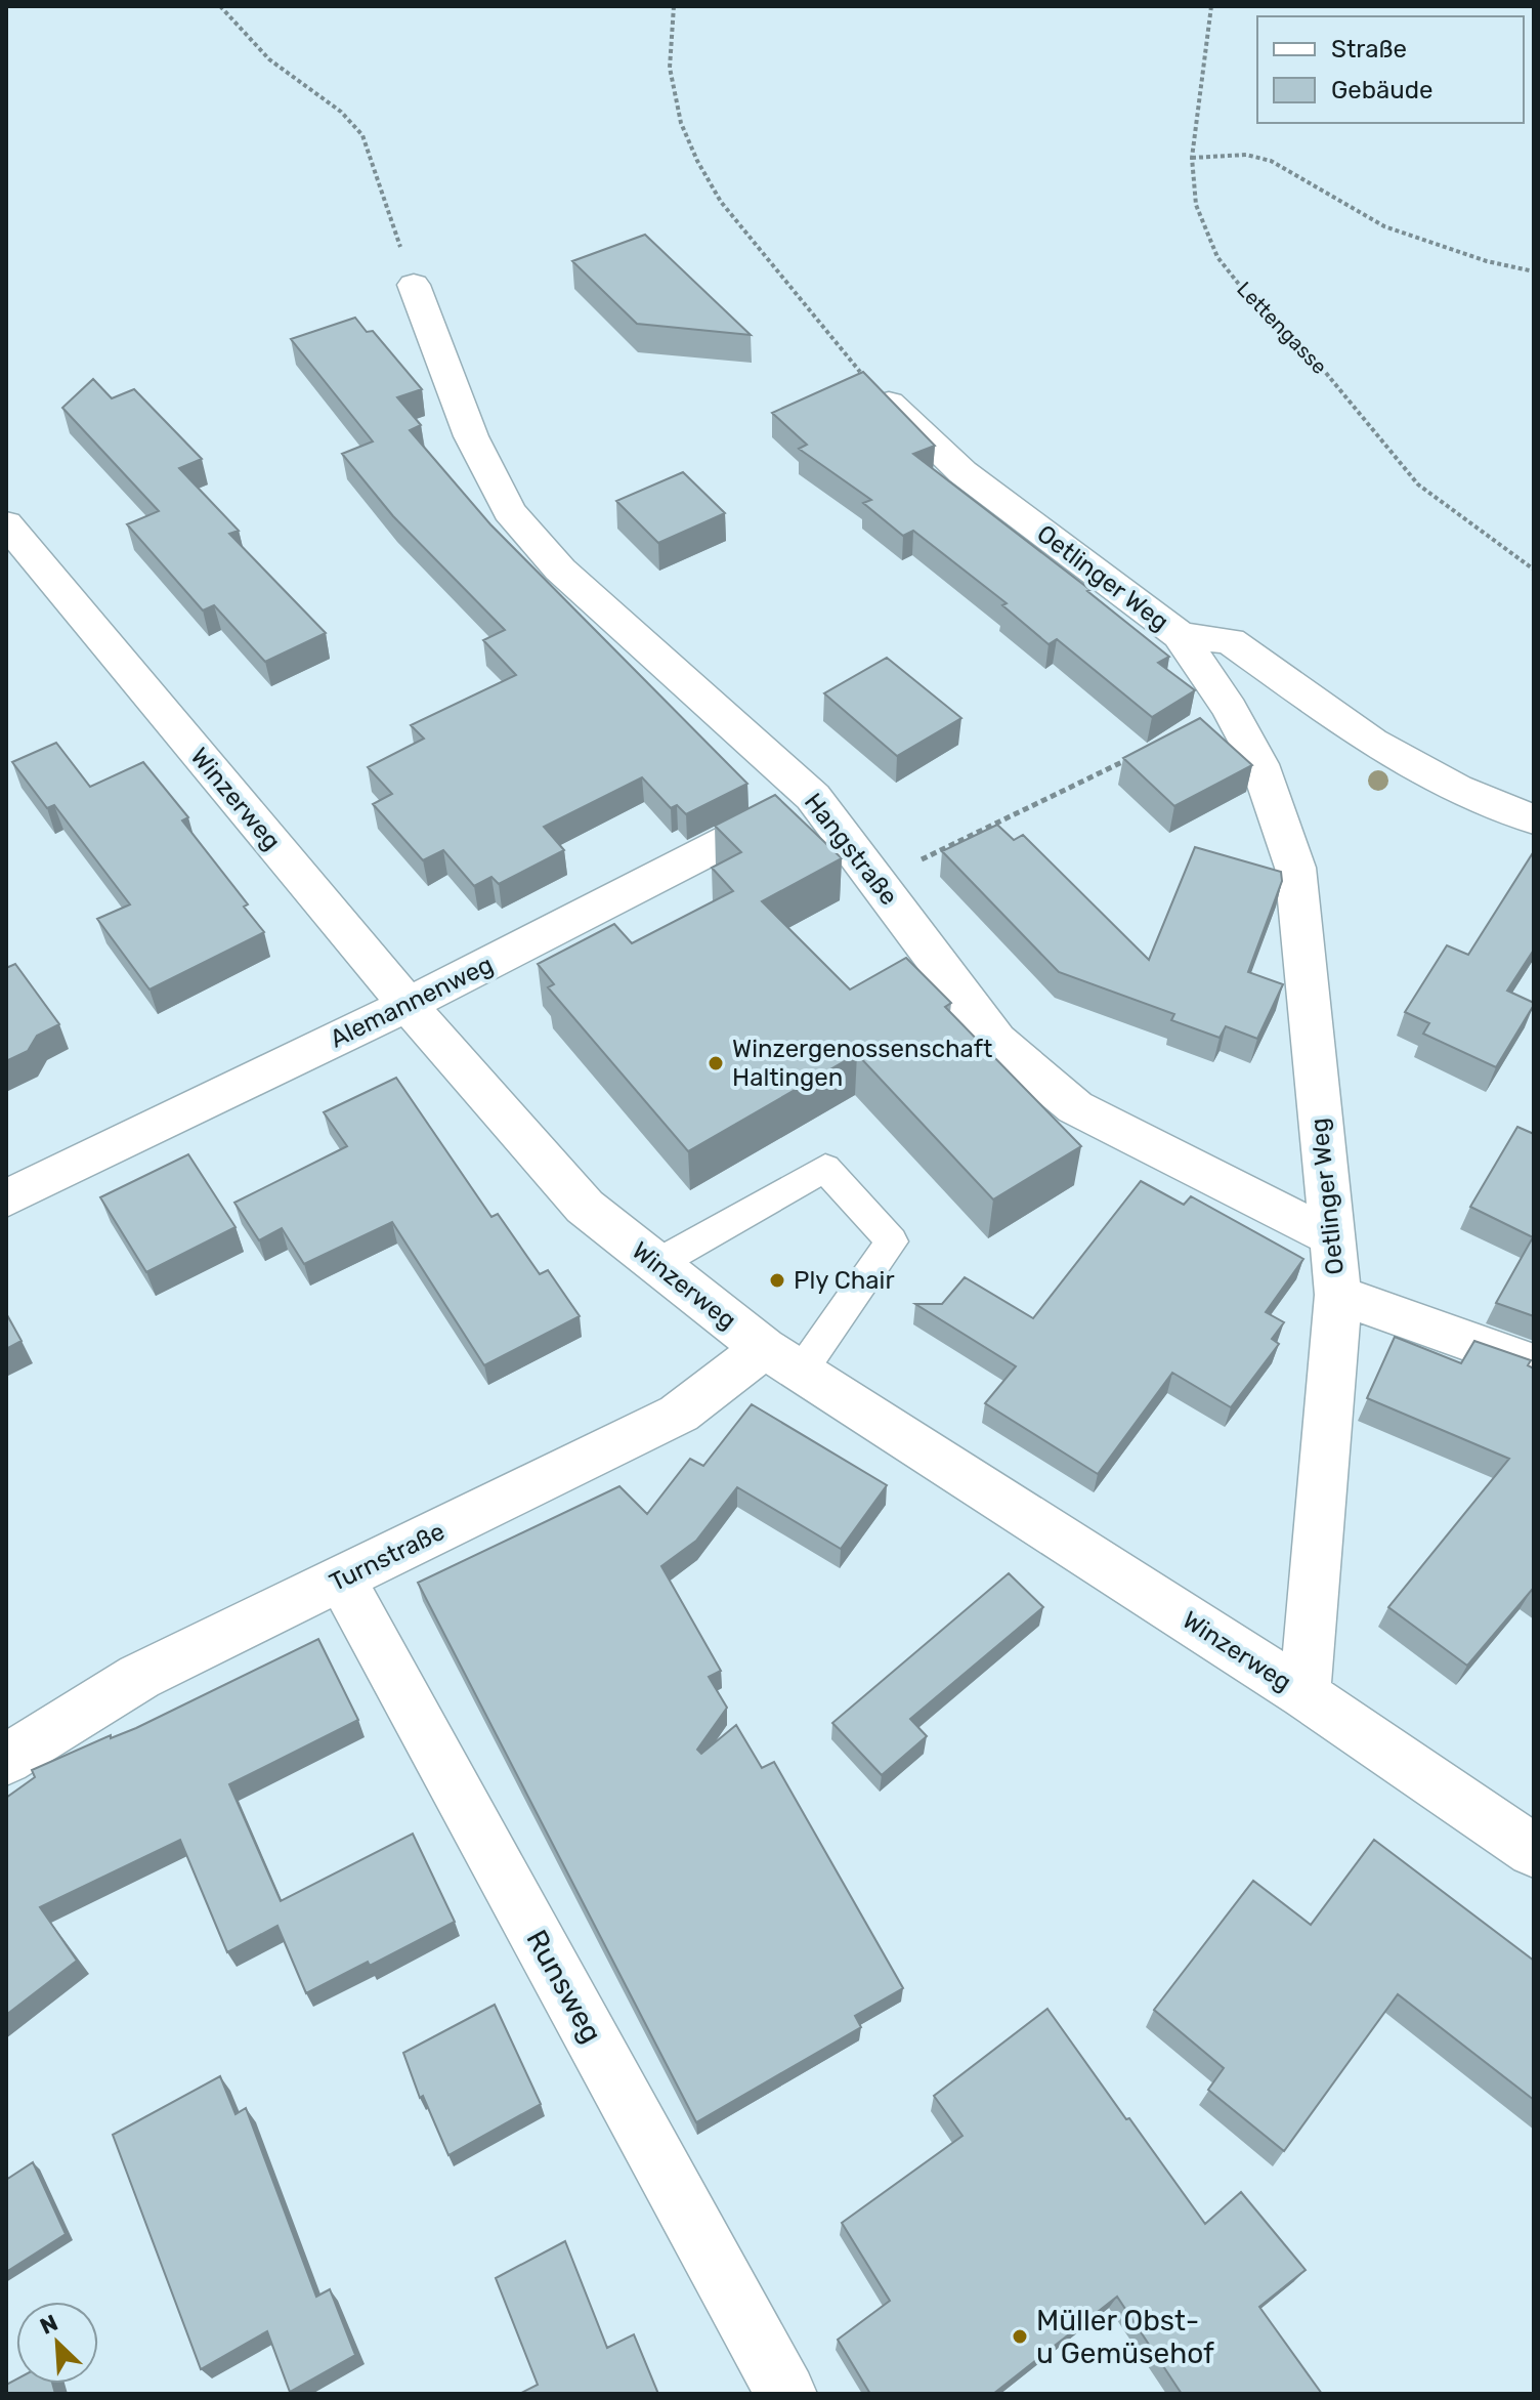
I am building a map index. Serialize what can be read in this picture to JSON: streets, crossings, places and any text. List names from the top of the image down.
{
  "streets": {
    "street": [
      "Oetlinger Weg",
      "Winzerweg",
      "Hangstraße",
      "Alemannenweg",
      "Turnstraße",
      "Runsweg"
    ],
    "path": ["Lettengasse"]
  },
  "crossings": [
    ["Oetlinger Weg", "Winzerweg"],
    ["Oetlinger Weg", "Hangstraße"],
    ["Winzerweg", "Alemannenweg"],
    ["Winzerweg", "Turnstraße"],
    ["Hangstraße", "Alemannenweg"],
    ["Turnstraße", "Runsweg"]
  ],
  "places": ["Winzergenossenschaft Haltingen", "Ply Chair", "Müller Obst- u Gemüsehof"],
  "legend": ["Straße", "Gebäude"],
  "north": "top left"
}
